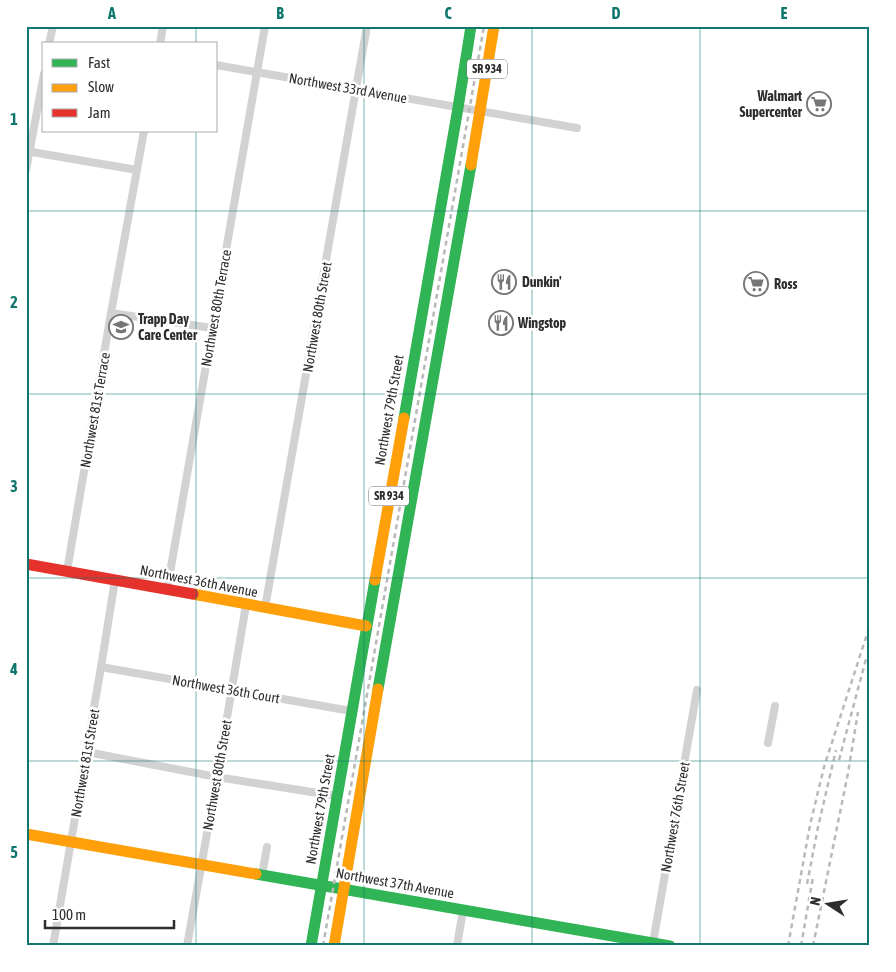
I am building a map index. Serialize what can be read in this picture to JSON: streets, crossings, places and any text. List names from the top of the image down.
{
  "streets": {
    "main road": [
      "SR 934",
      "Northwest 79th Street",
      "Northwest 36th Avenue",
      "Northwest 37th Avenue"
    ],
    "street": [
      "Northwest 33rd Avenue",
      "Northwest 80th Terrace",
      "Northwest 80th Street",
      "Northwest 81st Terrace",
      "Northwest 36th Court",
      "Northwest 81st Street",
      "Northwest 76th Street"
    ]
  },
  "crossings": [
    ["SR 934", "Northwest 33rd Avenue"],
    ["SR 934", "Northwest 37th Avenue"],
    ["Northwest 33rd Avenue", "Northwest 80th Terrace"],
    ["Northwest 33rd Avenue", "Northwest 80th Street"],
    ["Northwest 33rd Avenue", "Northwest 79th Street"],
    ["Northwest 80th Terrace", "Northwest 36th Avenue"],
    ["Northwest 80th Street", "Northwest 36th Avenue"],
    ["Northwest 80th Street", "Northwest 36th Court"],
    ["Northwest 80th Street", "Northwest 37th Avenue"],
    ["Northwest 81st Terrace", "Northwest 36th Avenue"],
    ["Northwest 79th Street", "Northwest 36th Avenue"],
    ["Northwest 79th Street", "Northwest 36th Court"],
    ["Northwest 79th Street", "Northwest 37th Avenue"],
    ["Northwest 36th Avenue", "Northwest 81st Street"],
    ["Northwest 36th Court", "Northwest 81st Street"],
    ["Northwest 81st Street", "Northwest 37th Avenue"],
    ["Northwest 76th Street", "Northwest 37th Avenue"]
  ],
  "places": {
    "supermarket": ["Walmart Supercenter", "Ross"],
    "restaurant": ["Dunkin'", "Wingstop"],
    "school or university": ["Trapp Day Care Center"]
  },
  "legend": ["Fast", "Slow", "Jam"],
  "scale_bar": "100 m",
  "north": "left",
  "grid": {
    "columns": [
      "A",
      "B",
      "C",
      "D",
      "E"
    ],
    "rows": [
      "1",
      "2",
      "3",
      "4",
      "5"
    ]
  }
}
